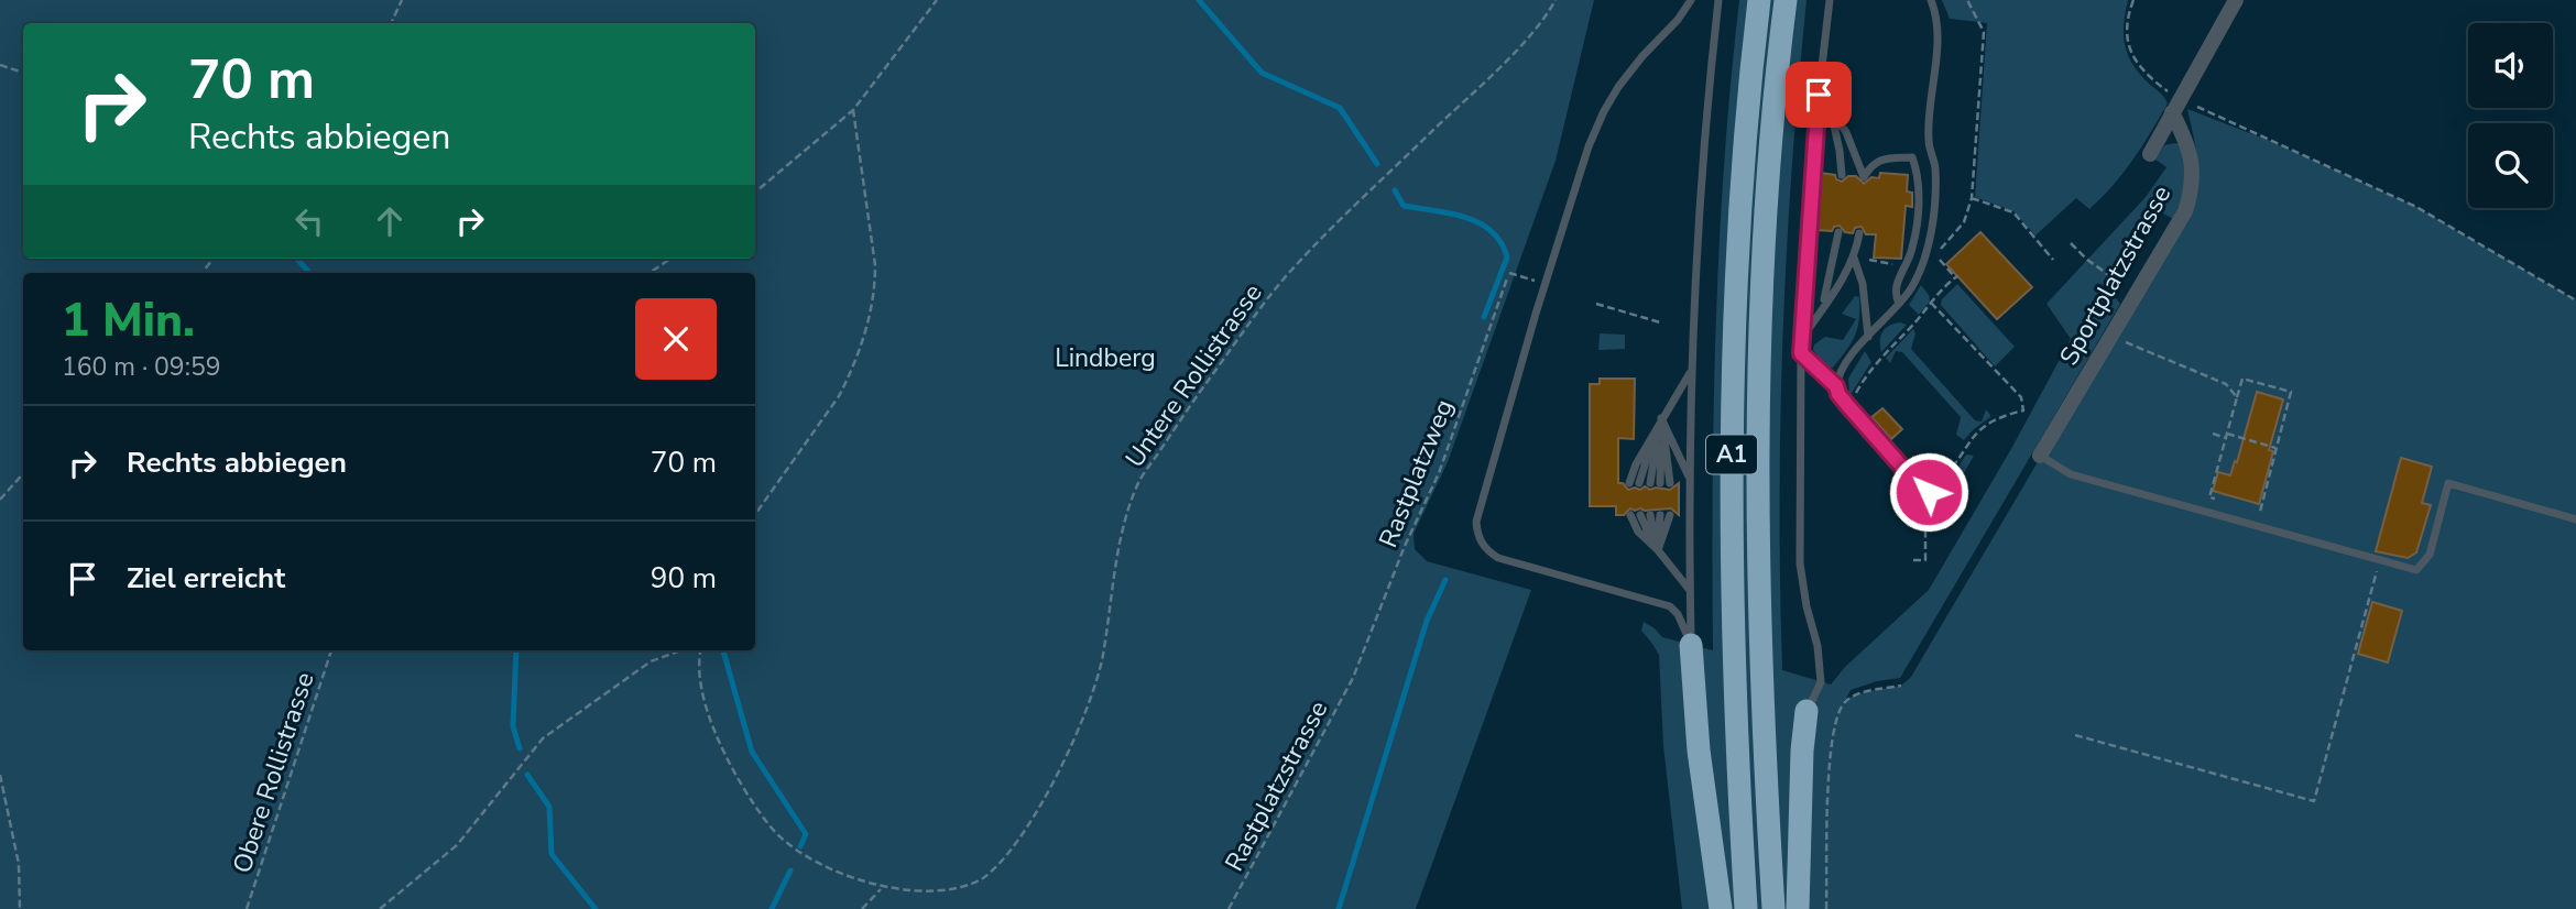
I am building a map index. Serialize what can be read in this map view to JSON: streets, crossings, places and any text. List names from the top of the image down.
{
  "streets": {
    "highway": ["A1"],
    "street": ["Sportplatzstrasse"],
    "path": [
      "Untere Rollistrasse",
      "Rastplatzweg",
      "Obere Rollistrasse",
      "Rastplatzstrasse"
    ]
  },
  "crossings": [
    ["Rastplatzweg", "Rastplatzstrasse"]
  ],
  "parks": ["Lindberg"],
  "page": {
    "turn": ["70 m", "Rechts abbiegen"],
    "heading": ["1 Min.", "160 m · 09:59"],
    "list": [
      {
        "name": "Rechts abbiegen",
        "value": "70 m"
      },
      {
        "name": "Ziel erreicht",
        "value": "90 m"
      }
    ]
  }
}
